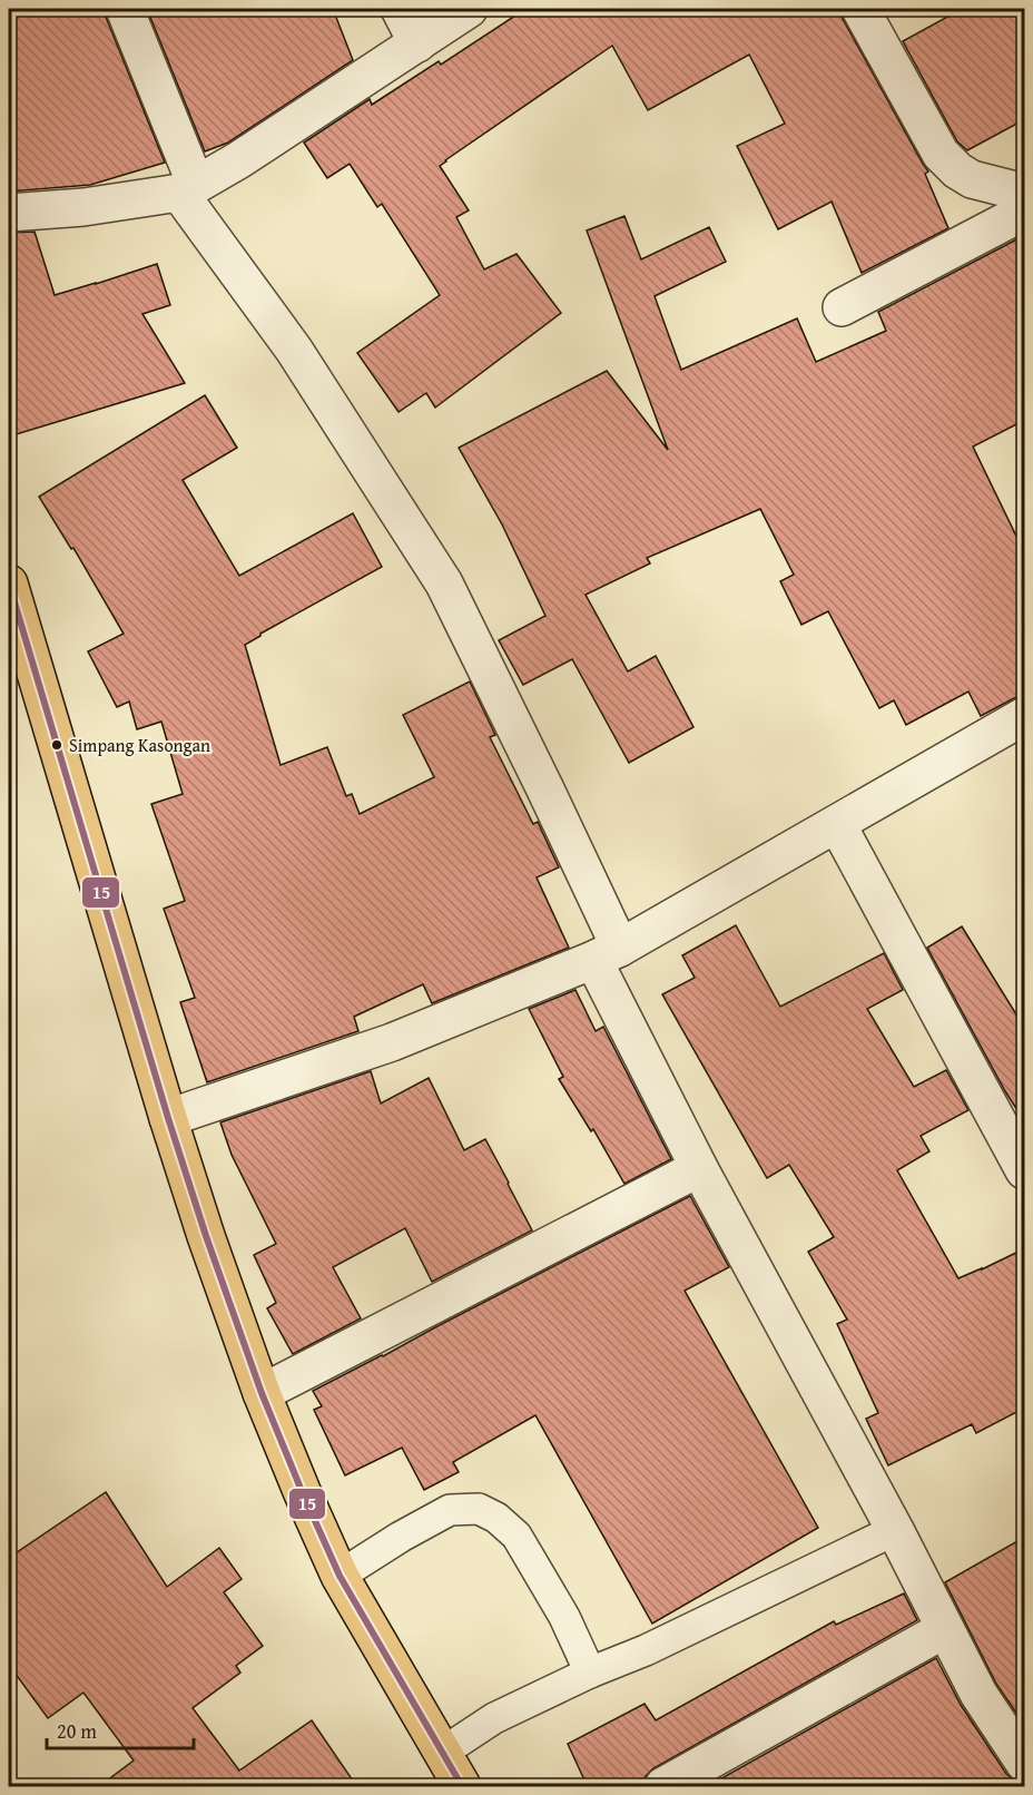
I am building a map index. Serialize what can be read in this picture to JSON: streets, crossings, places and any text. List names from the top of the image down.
{
  "places": ["Simpang Kasongan"],
  "lines": ["transit line 15"],
  "scale_bar": "20 m"
}
